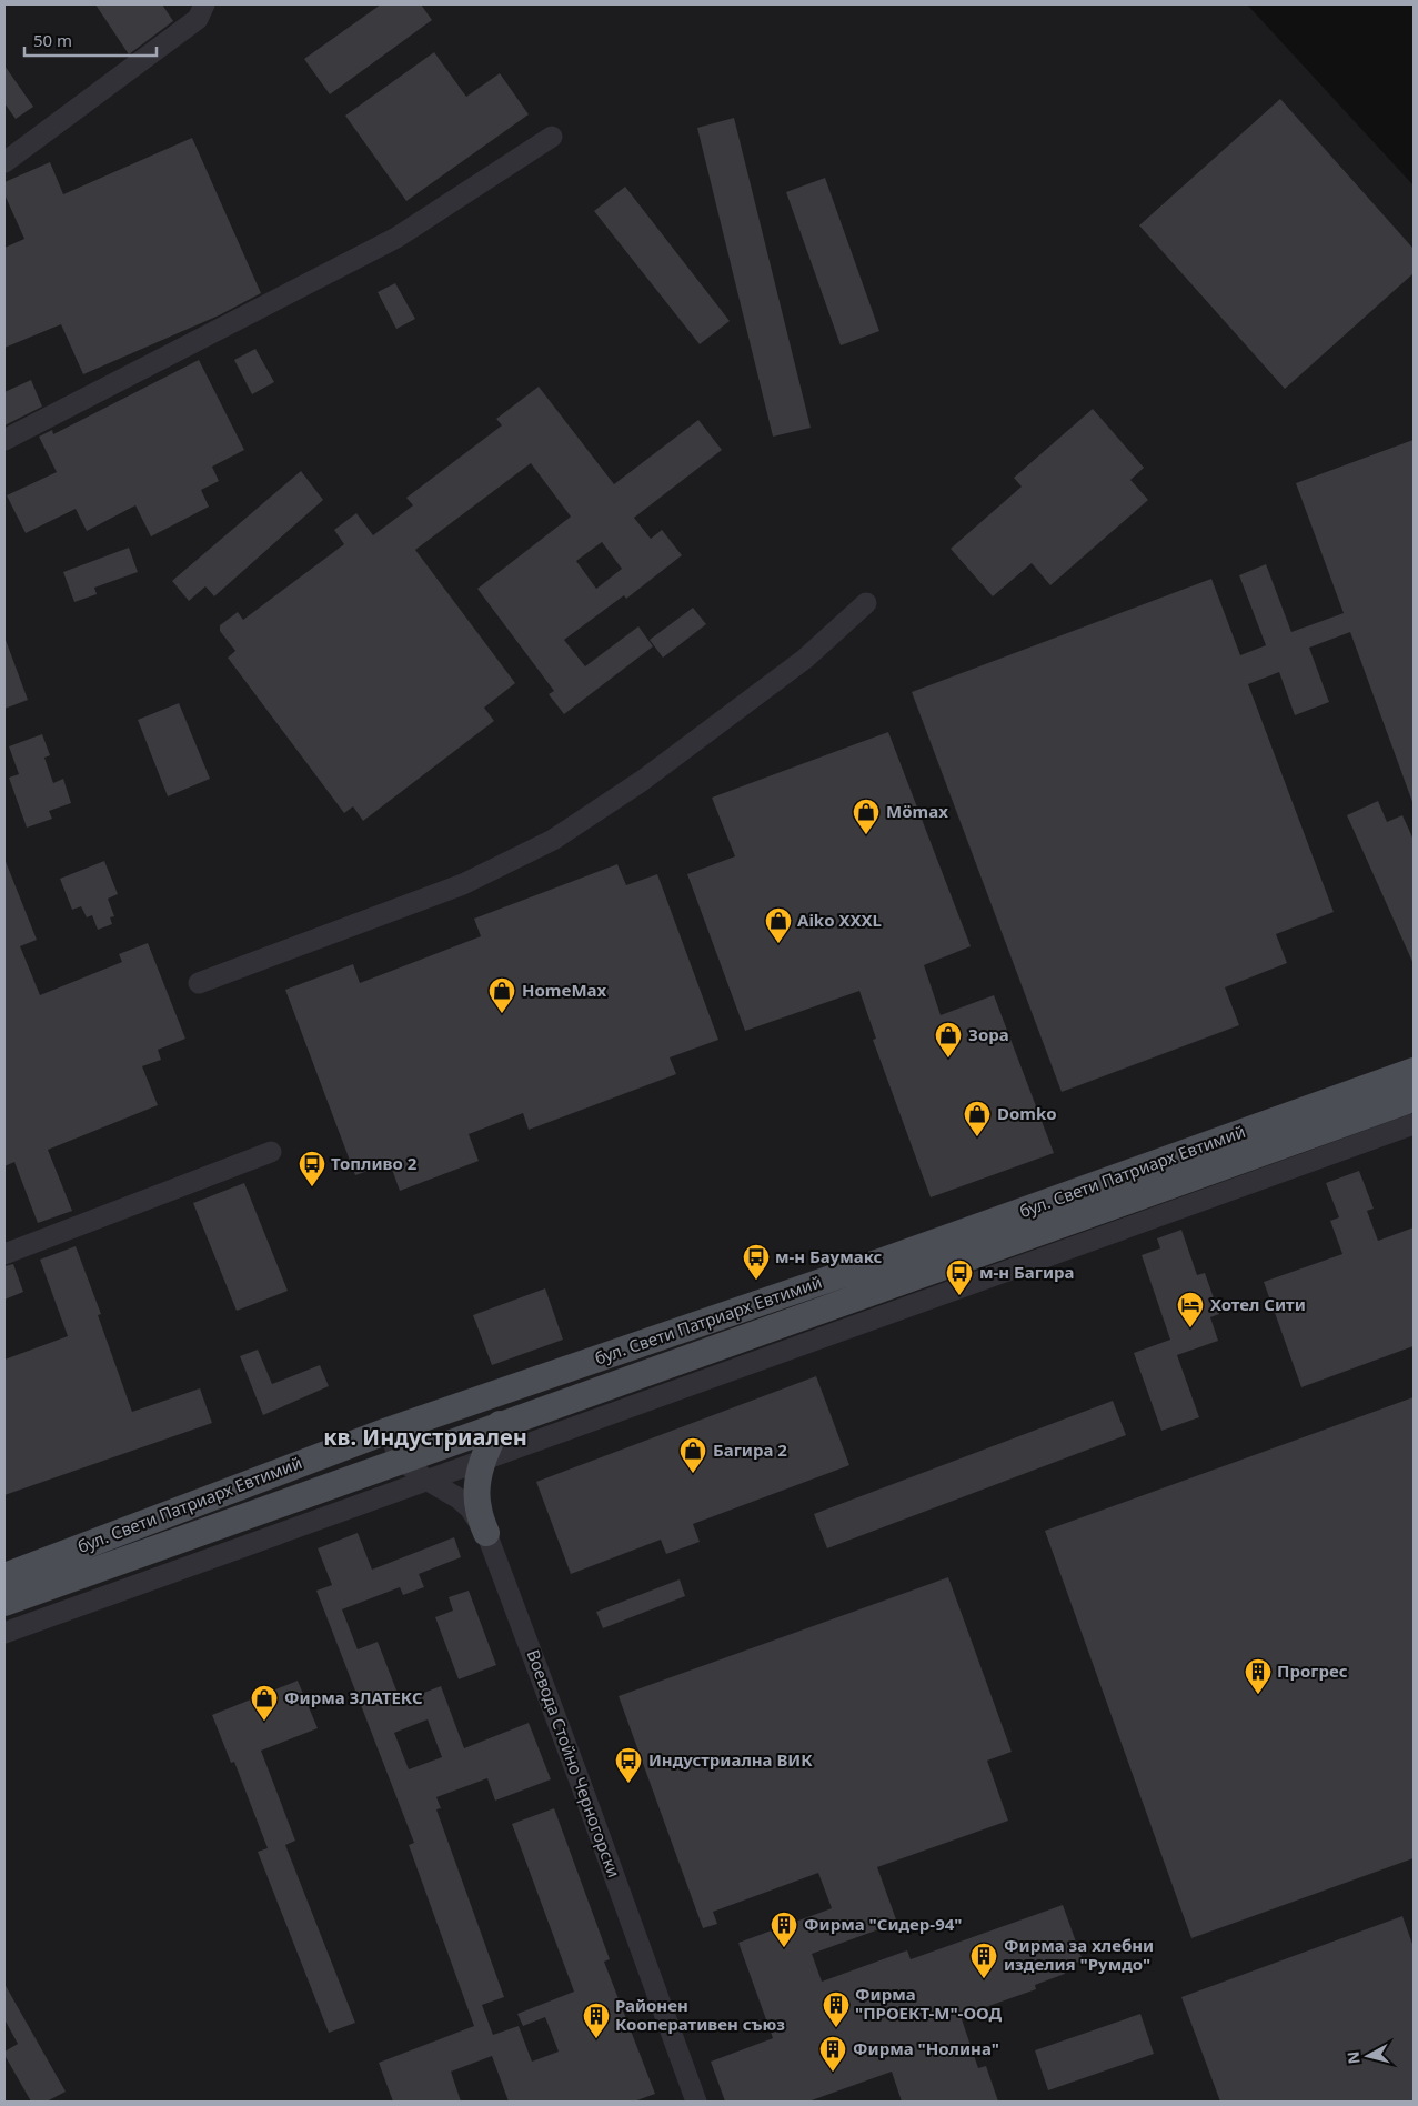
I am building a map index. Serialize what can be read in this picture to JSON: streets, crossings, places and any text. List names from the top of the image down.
{
  "streets": {
    "main road": ["бул. Свети Патриарх Евтимий"],
    "street": ["Воевода Стойно Черногорски"]
  },
  "crossings": [
    ["бул. Свети Патриарх Евтимий", "Воевода Стойно Черногорски"]
  ],
  "districts": ["кв. Индустриален"],
  "places": {
    "shop": [
      "Mömax",
      "Aiko XXXL",
      "HomeMax",
      "Зора",
      "Domko",
      "Багира 2",
      "Фирма ЗЛАТЕКС"
    ],
    "bus stop": [
      "Топливо 2",
      "м-н Баумакс",
      "м-н Багира",
      "Индустриална ВИК"
    ],
    "hotel": ["Хотел Сити"],
    "building": [
      "Прогрес",
      "Фирма \"Сидер-94\"",
      "Фирма за хлебни изделия \"Румдо\"",
      "Фирма \"ПРОЕКТ-М\"-ООД",
      "Районен Кооперативен съюз",
      "Фирма \"Нолина\""
    ]
  },
  "scale_bar": "50 m",
  "north": "left"
}
